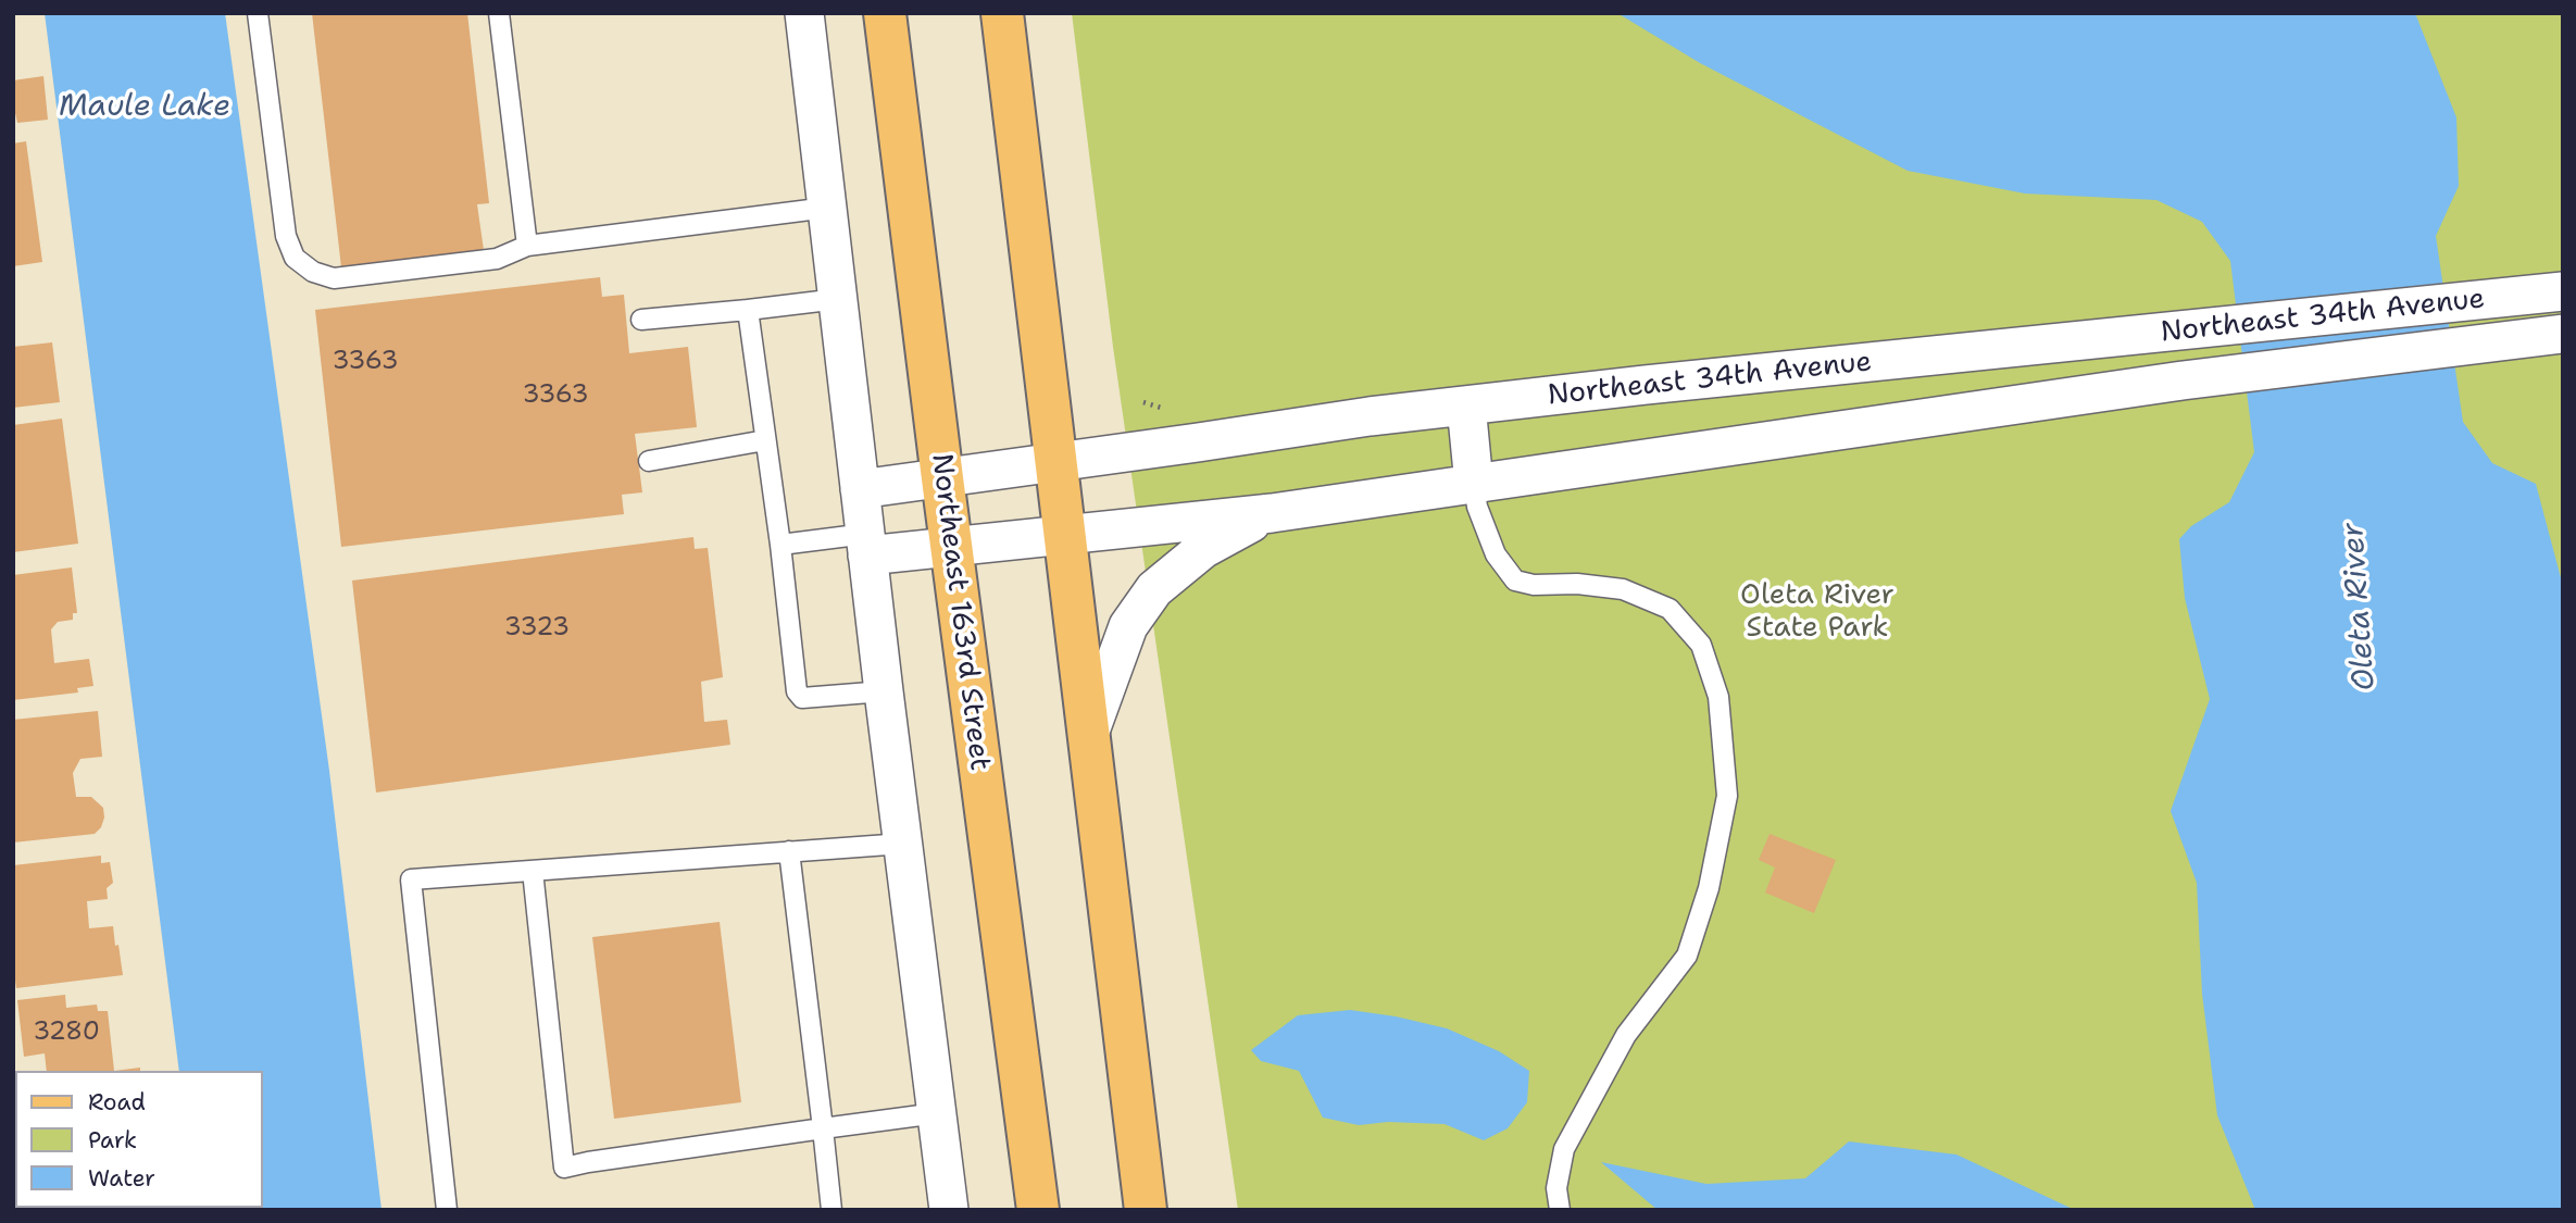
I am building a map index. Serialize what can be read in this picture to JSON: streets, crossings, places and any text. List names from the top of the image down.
{
  "streets": {
    "main road": ["Northeast 163rd Street"],
    "street": ["Northeast 34th Avenue"]
  },
  "crossings": [
    ["Northeast 34th Avenue", "Northeast 163rd Street"]
  ],
  "water": ["Maule Lake", "Oleta River"],
  "parks": ["Oleta River State Park"],
  "house_numbers": [
    "3363",
    "3363",
    "3323",
    "3280"
  ],
  "legend": ["Road", "Park", "Water"]
}
